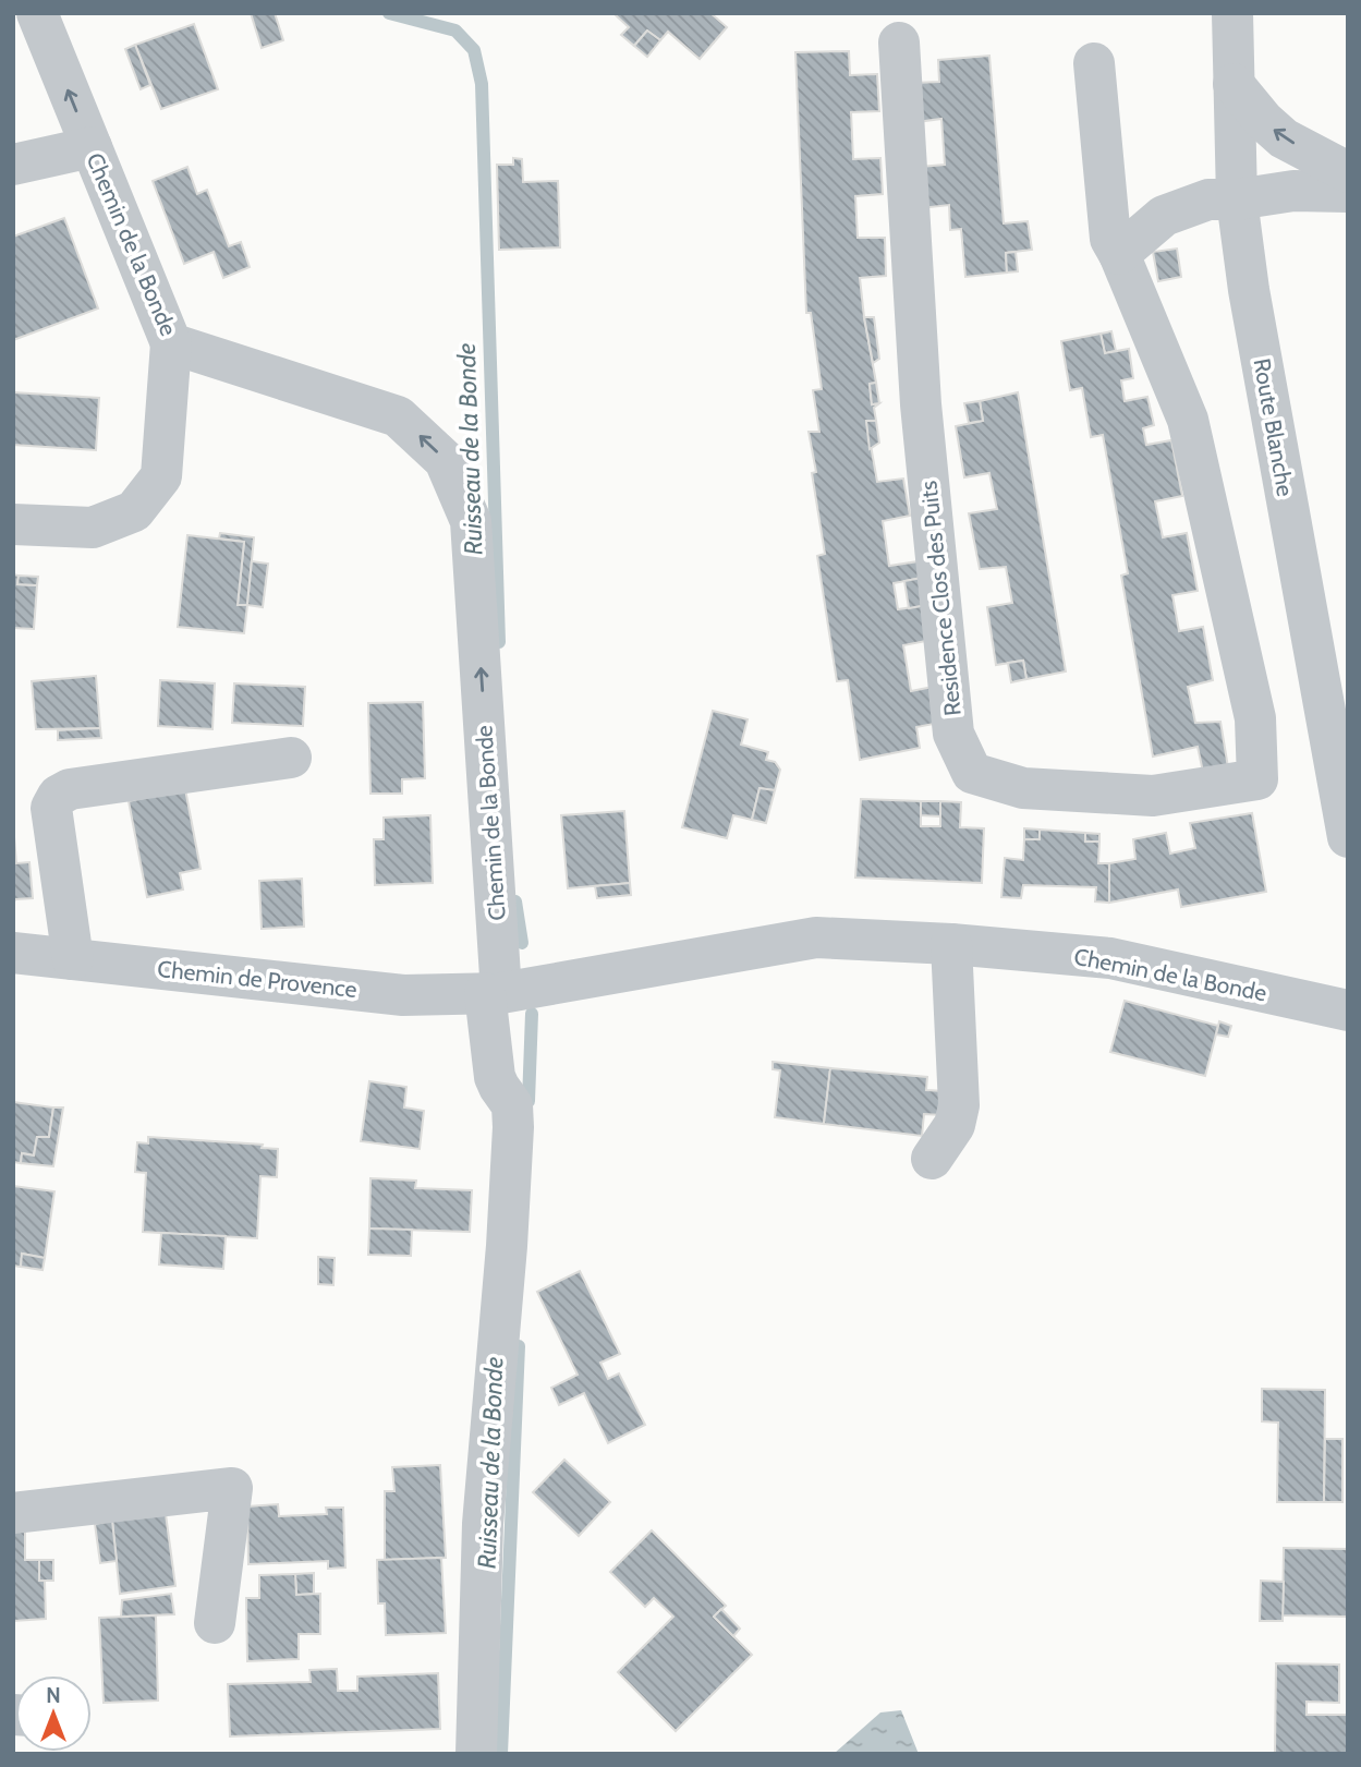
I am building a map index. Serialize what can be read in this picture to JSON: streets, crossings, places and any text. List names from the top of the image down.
{
  "streets": {
    "street": [
      "Chemin de la Bonde",
      "Route Blanche",
      "Residence Clos des Puits",
      "Chemin de Provence"
    ]
  },
  "crossings": [
    ["Chemin de la Bonde", "Chemin de Provence"]
  ],
  "one_way": ["Chemin de la Bonde"],
  "water": ["Ruisseau de la Bonde"],
  "north": "top"
}
